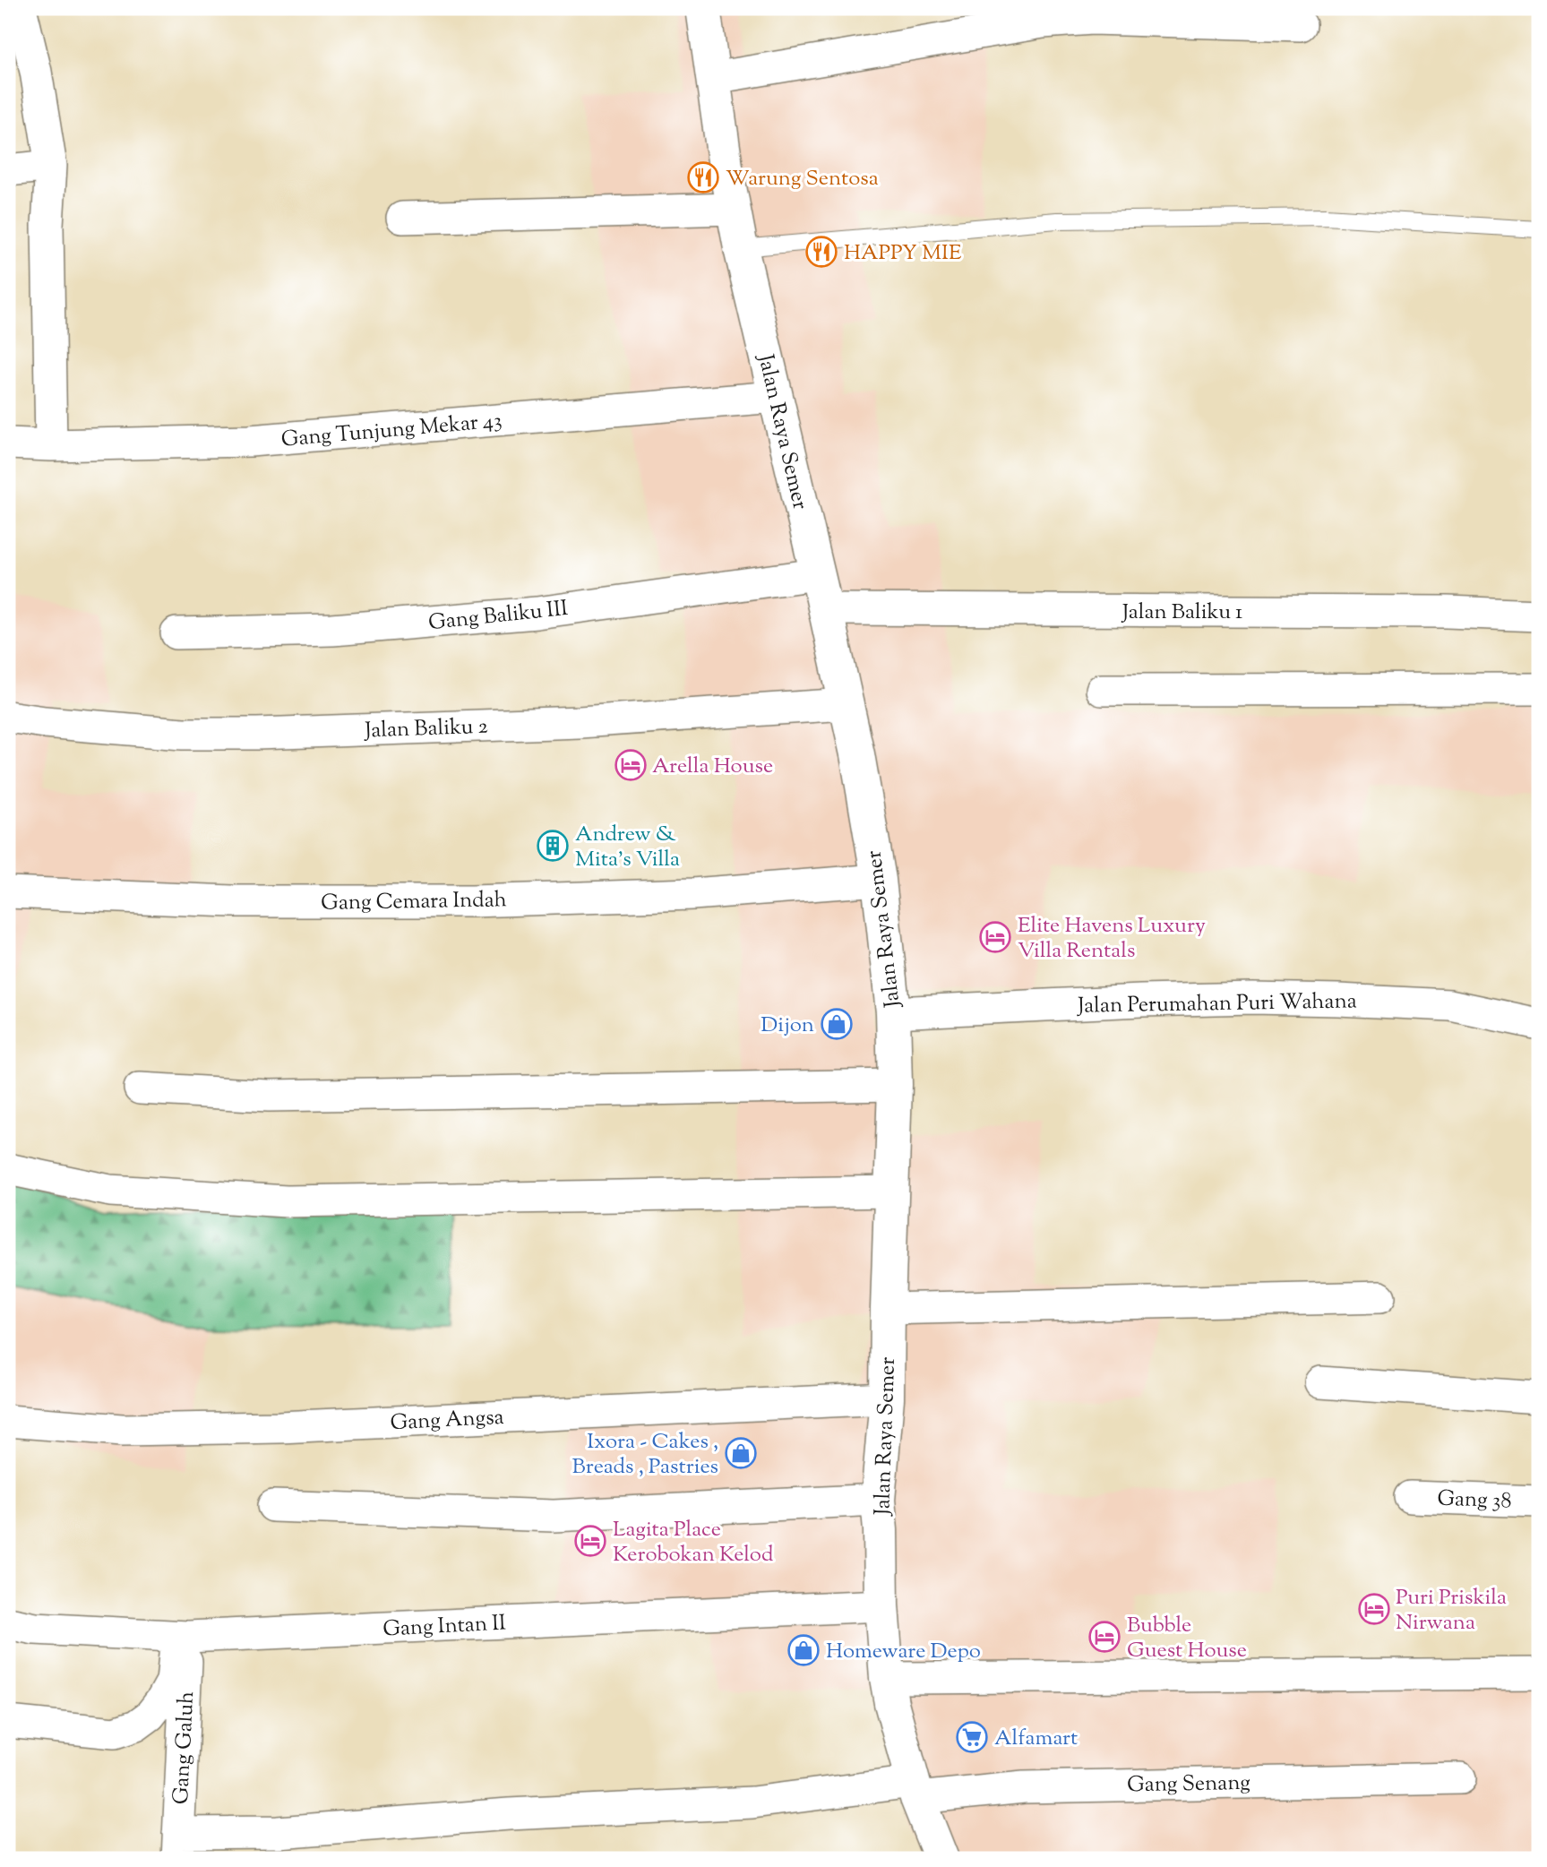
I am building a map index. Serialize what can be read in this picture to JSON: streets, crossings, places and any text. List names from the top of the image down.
{
  "streets": {
    "street": [
      "Gang Tunjung Mekar 43",
      "Jalan Raya Semer",
      "Jalan Baliku 1",
      "Gang Baliku III",
      "Jalan Baliku 2",
      "Gang Cemara Indah",
      "Jalan Perumahan Puri Wahana",
      "Gang Angsa",
      "Gang 38",
      "Gang Intan II",
      "Gang Galuh",
      "Gang Senang"
    ]
  },
  "crossings": [
    ["Gang Tunjung Mekar 43", "Jalan Raya Semer"],
    ["Jalan Raya Semer", "Jalan Baliku 1"],
    ["Jalan Raya Semer", "Gang Baliku III"],
    ["Jalan Raya Semer", "Jalan Baliku 2"],
    ["Jalan Raya Semer", "Gang Cemara Indah"],
    ["Jalan Raya Semer", "Jalan Perumahan Puri Wahana"],
    ["Jalan Raya Semer", "Gang Angsa"],
    ["Jalan Raya Semer", "Gang Intan II"],
    ["Jalan Raya Semer", "Gang Senang"],
    ["Gang Intan II", "Gang Galuh"],
    ["Gang Galuh", "Gang Senang"]
  ],
  "places": {
    "restaurant": ["Warung Sentosa", "HAPPY MIE"],
    "hotel": [
      "Arella House",
      "Elite Havens Luxury Villa Rentals",
      "Lagita Place Kerobokan Kelod",
      "Puri Priskila Nirwana",
      "Bubble Guest House"
    ],
    "building": ["Andrew & Mita's Villa"],
    "shop": ["Dijon", "Ixora - Cakes , Breads , Pastries", "Homeware Depo"],
    "supermarket": ["Alfamart"]
  }
}
